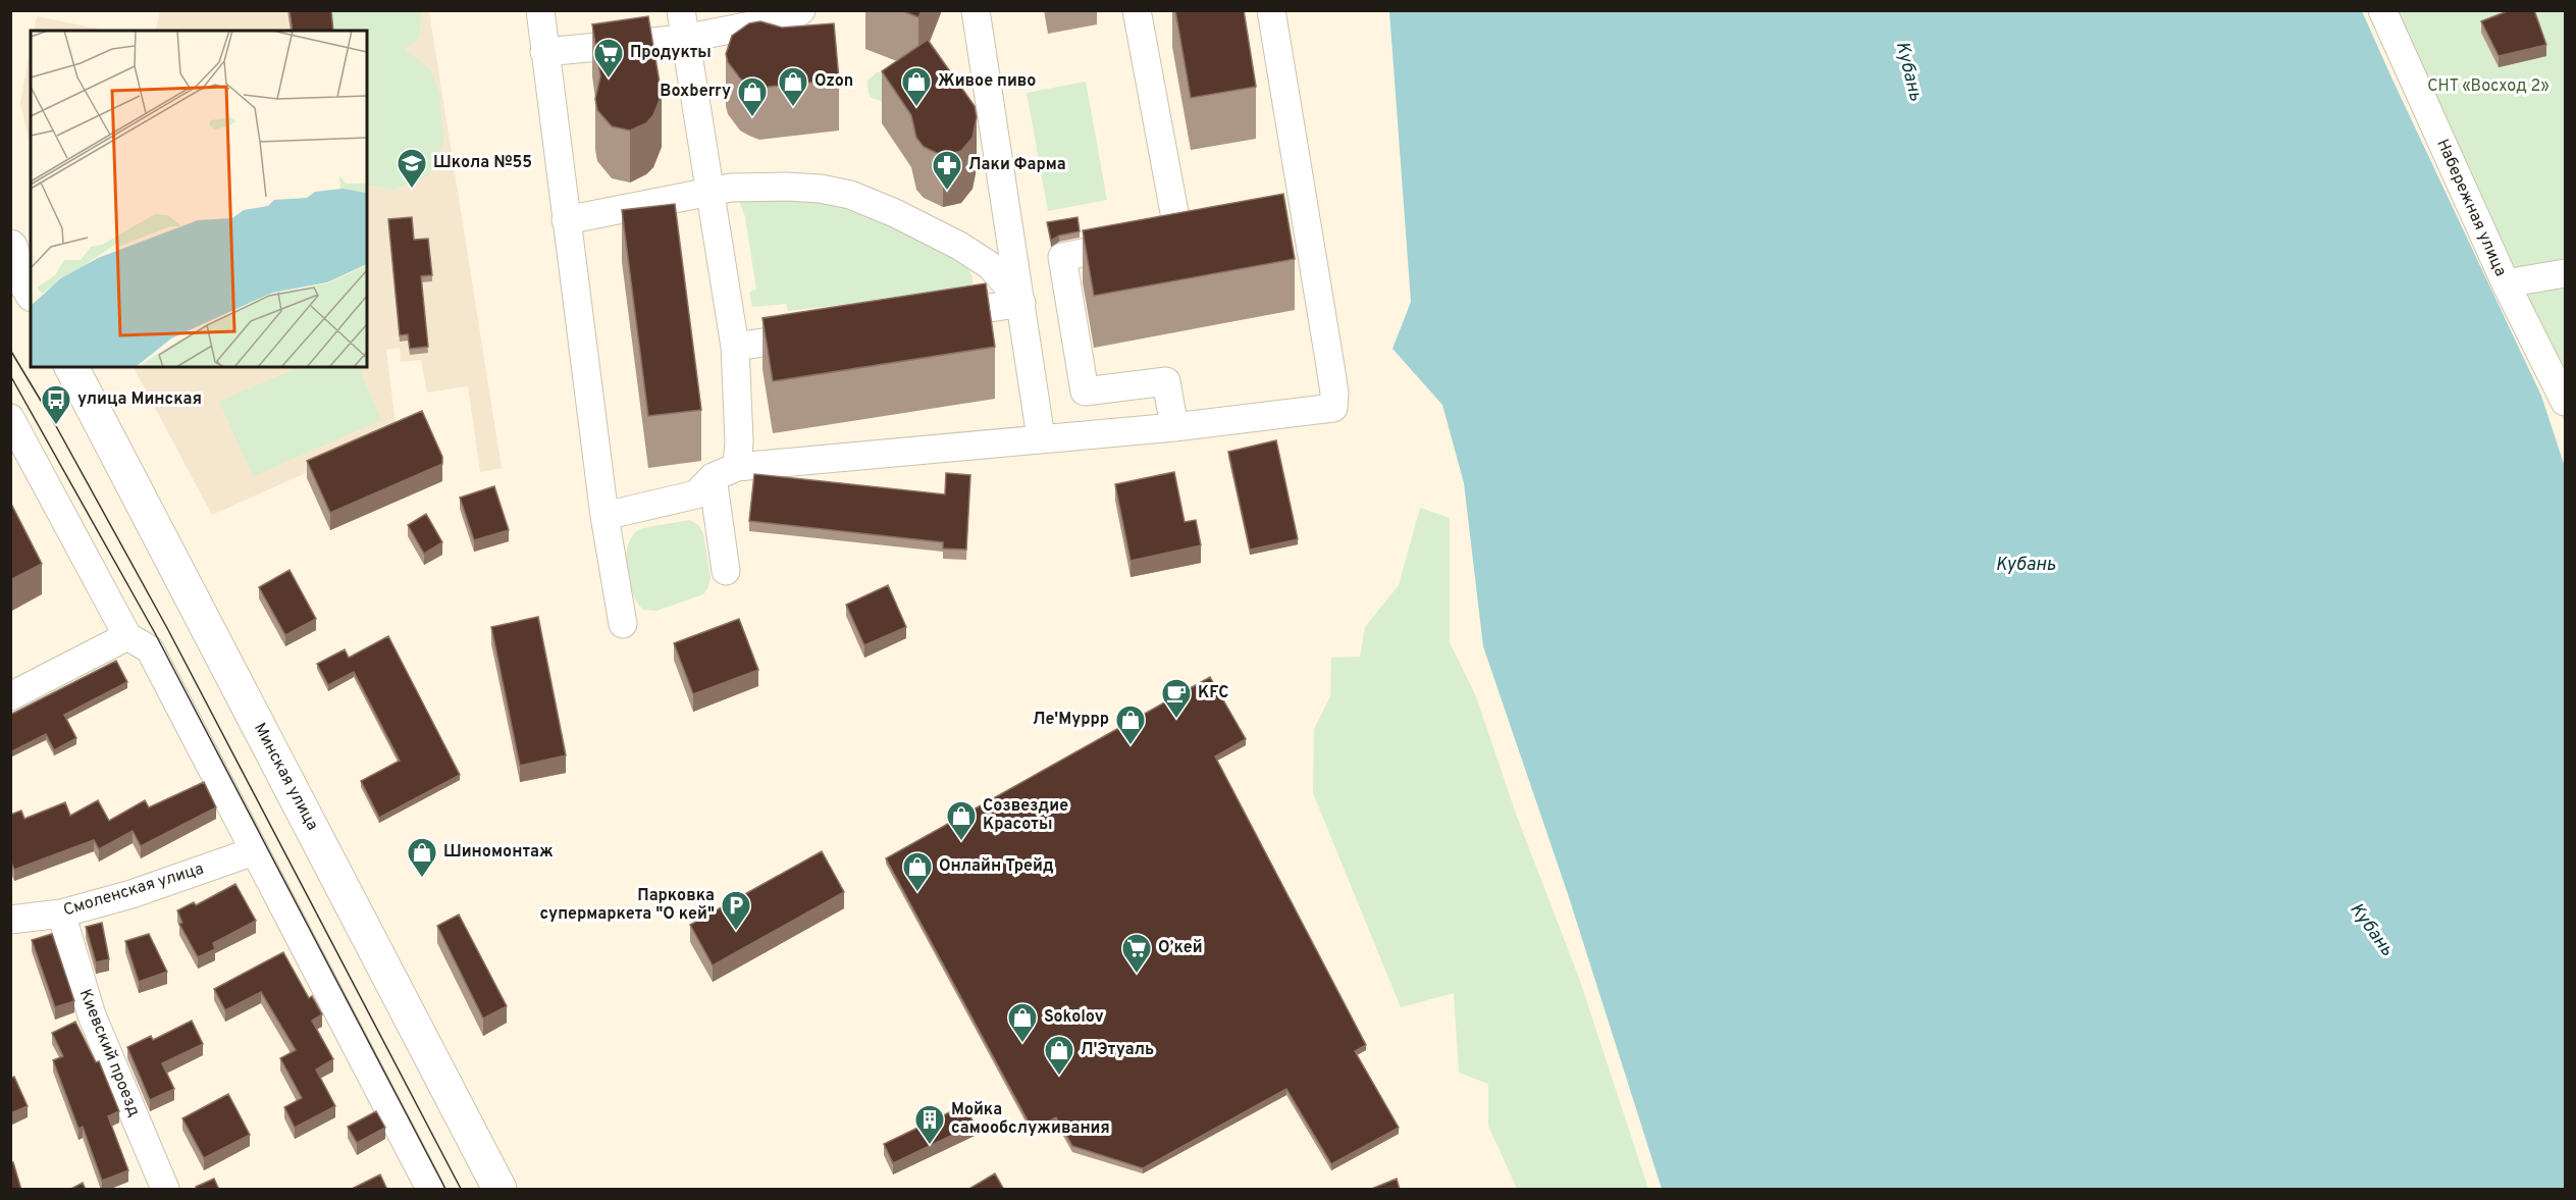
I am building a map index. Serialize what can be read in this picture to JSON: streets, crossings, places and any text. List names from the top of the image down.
{
  "streets": {
    "main road": ["Минская улица"],
    "street": ["Набережная улица", "Смоленская улица", "Киевский проезд"]
  },
  "crossings": [
    ["Смоленская улица", "Киевский проезд"]
  ],
  "water": ["Кубань"],
  "parks": ["СНТ «Восход 2»"],
  "places": {
    "supermarket": ["Продукты", "О’кей"],
    "shop": [
      "Ozon",
      "Живое пиво",
      "Boxberry",
      "Ле'Муррр",
      "Созвездие Красоты",
      "Шиномонтаж",
      "Онлайн Трейд",
      "Sokolov",
      "Л'Этуаль"
    ],
    "school or university": ["Школа №55"],
    "pharmacy": ["Лаки Фарма"],
    "bus stop": ["улица Минская"],
    "cafe": ["KFC"],
    "parking": ["Парковка супермаркета \"О кей\""],
    "building": ["Мойка самообслуживания"]
  }
}
